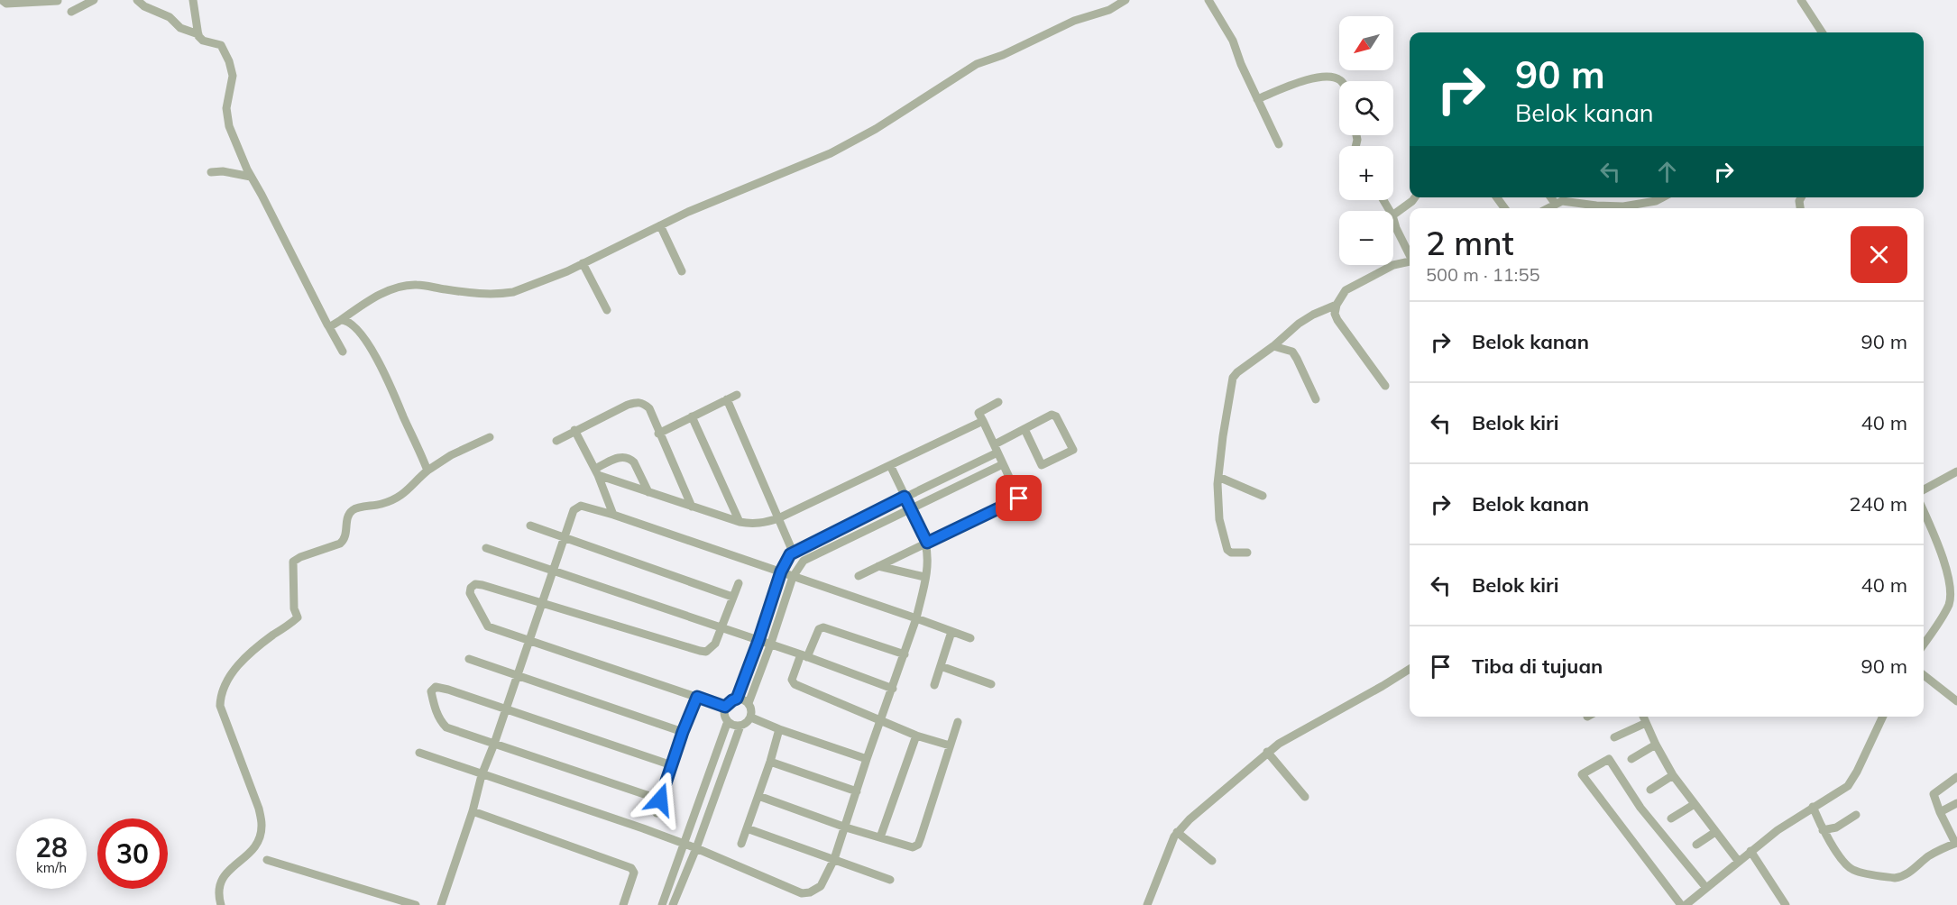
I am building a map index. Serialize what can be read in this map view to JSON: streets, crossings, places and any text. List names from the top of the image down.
{
  "north": "bottom left",
  "page": {
    "map_buttons": ["+", "−"],
    "turn": ["90 m", "Belok kanan"],
    "heading": ["2 mnt", "500 m · 11:55"],
    "list": [
      {
        "name": "Belok kanan",
        "value": "90 m"
      },
      {
        "name": "Belok kiri",
        "value": "40 m"
      },
      {
        "name": "Belok kanan",
        "value": "240 m"
      },
      {
        "name": "Belok kiri",
        "value": "40 m"
      },
      {
        "name": "Tiba di tujuan",
        "value": "90 m"
      }
    ],
    "speed": "28 km/h",
    "limit": "30"
  }
}
